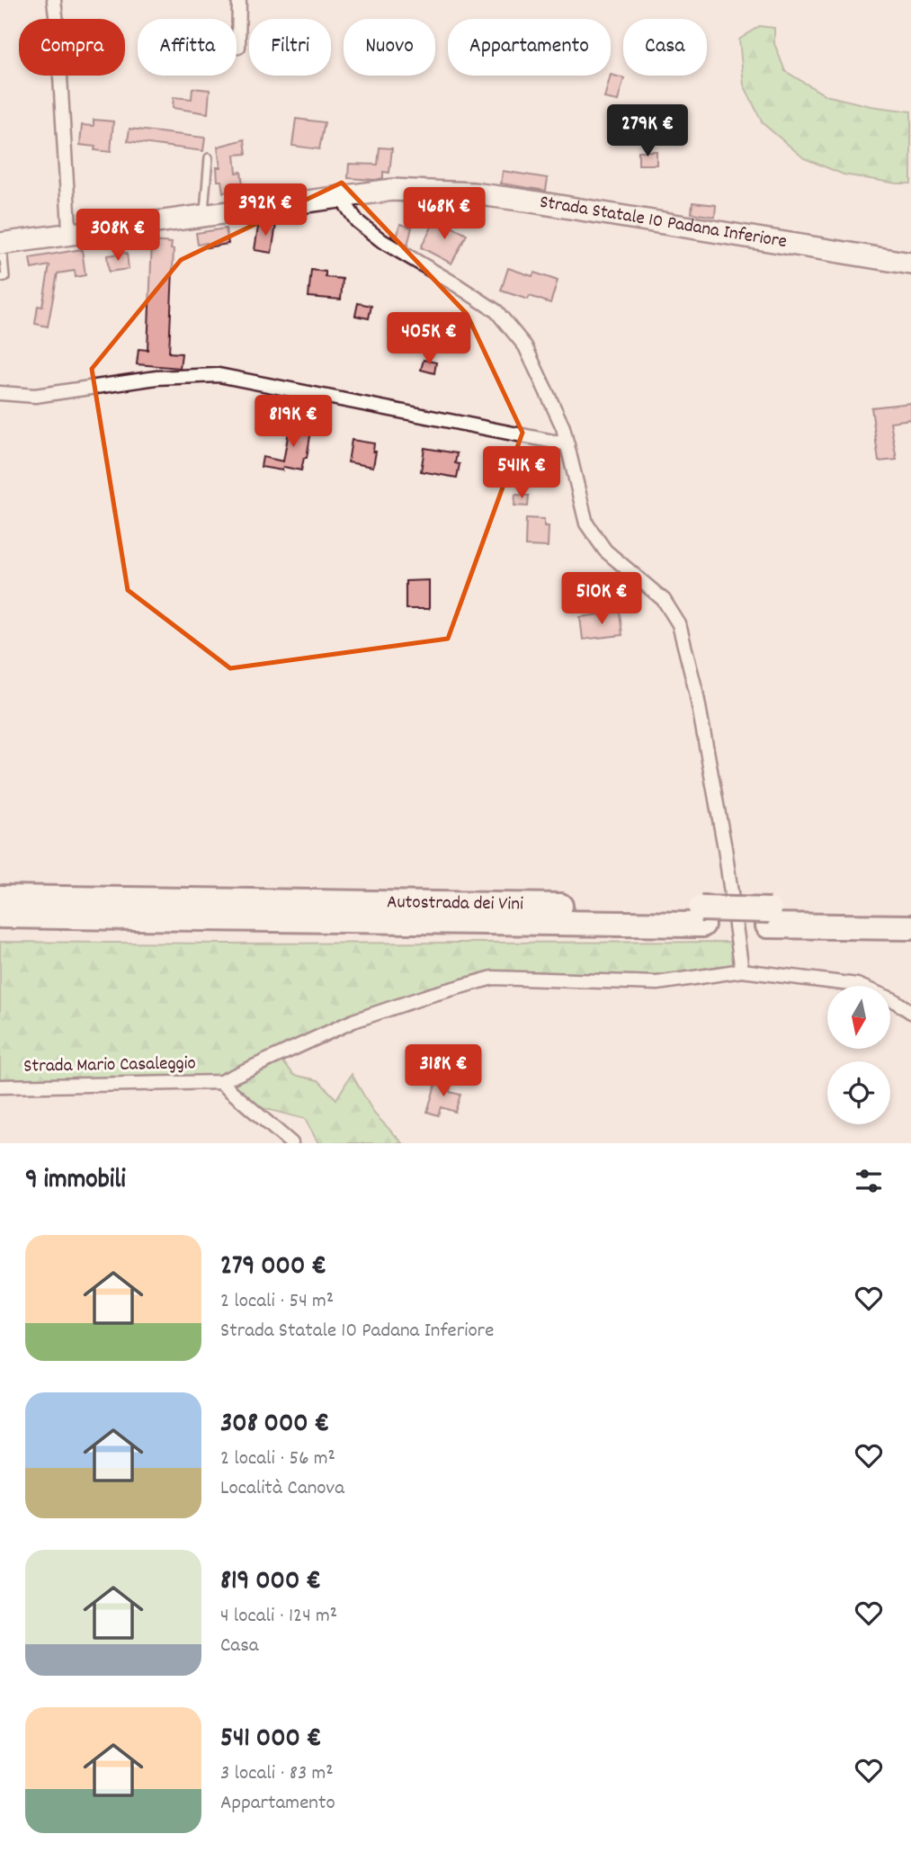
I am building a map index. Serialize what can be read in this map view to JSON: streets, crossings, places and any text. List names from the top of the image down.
{
  "streets": {
    "highway": ["Autostrada dei Vini"],
    "main road": ["Strada Statale 10 Padana Inferiore"],
    "street": ["Strada Mario Casaleggio"]
  },
  "north": "bottom",
  "page": {
    "chip": [
      "Compra",
      "Affitta",
      "Filtri",
      "Nuovo",
      "Appartamento",
      "Casa"
    ],
    "price": [
      "279K €",
      "392K €",
      "468K €",
      "308K €",
      "405K €",
      "819K €",
      "541K €",
      "510K €",
      "318K €"
    ],
    "heading": "9 immobili",
    "list": [
      {
        "name": "279 000 €",
        "note": "2 locali · 54 m² · Strada Statale 10 Padana Inferiore"
      },
      {
        "name": "308 000 €",
        "note": "2 locali · 56 m² · Località Canova"
      },
      {
        "name": "819 000 €",
        "note": "4 locali · 124 m² · Casa"
      },
      {
        "name": "541 000 €",
        "note": "3 locali · 83 m² · Appartamento"
      }
    ]
  }
}
